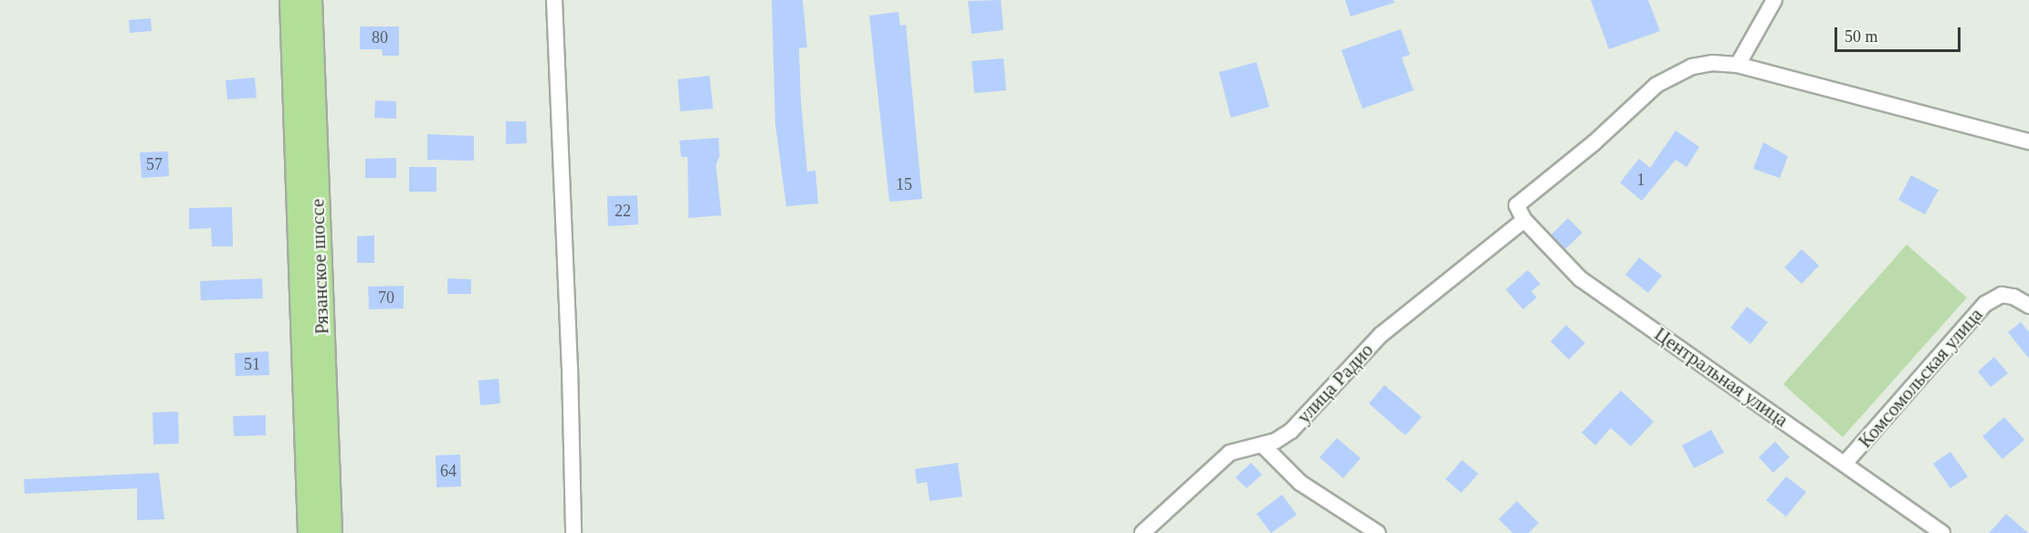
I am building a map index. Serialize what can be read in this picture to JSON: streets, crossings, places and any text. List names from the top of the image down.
{
  "streets": {
    "main road": ["Рязанское шоссе"],
    "street": ["Центральная улица", "Комсомольская улица", "улица Радио"]
  },
  "crossings": [
    ["Центральная улица", "Комсомольская улица"],
    ["Центральная улица", "улица Радио"]
  ],
  "house_numbers": [
    "80",
    "57",
    "1",
    "15",
    "22",
    "70",
    "51",
    "64"
  ],
  "scale_bar": "50 m"
}
